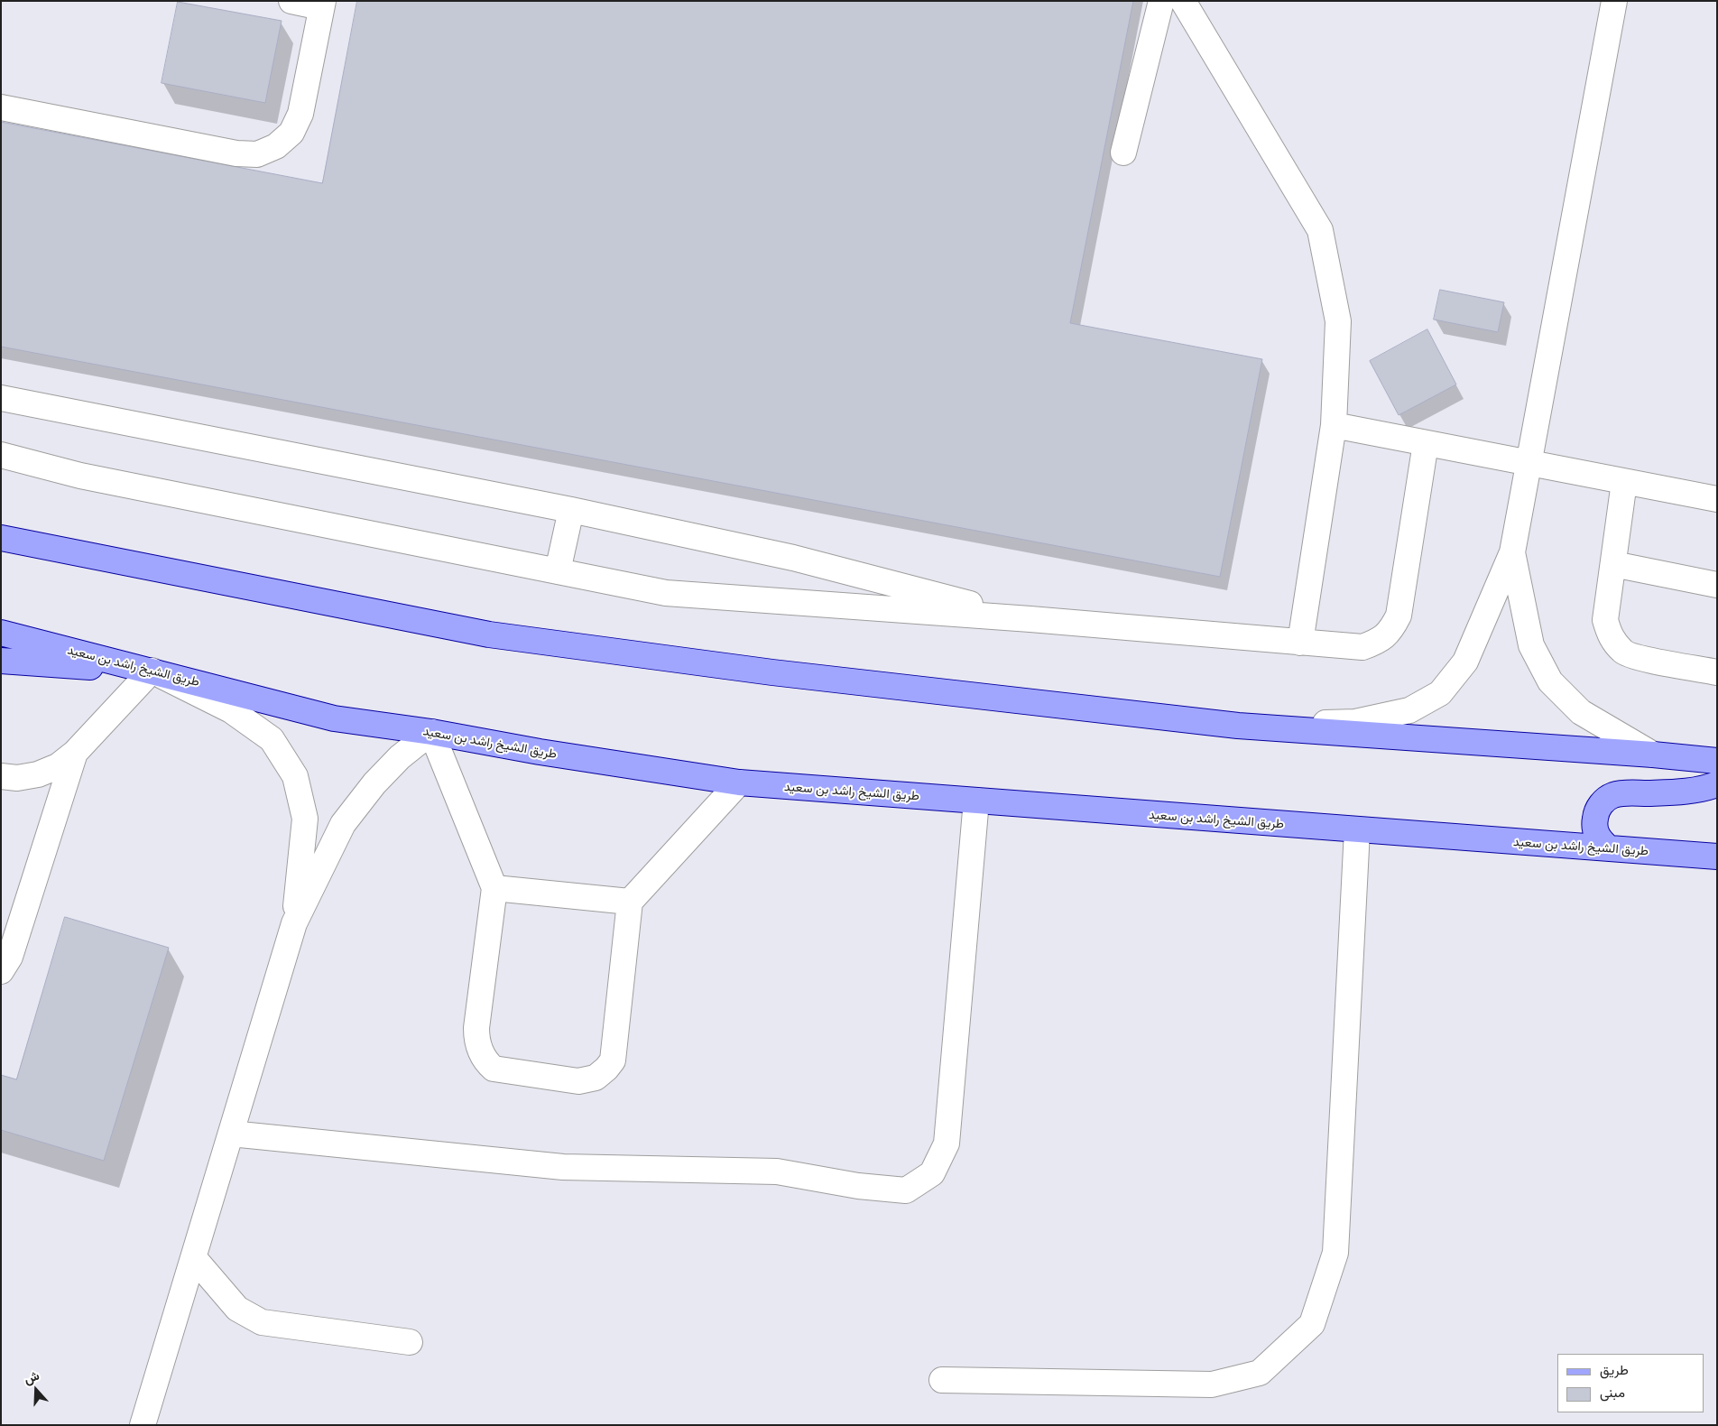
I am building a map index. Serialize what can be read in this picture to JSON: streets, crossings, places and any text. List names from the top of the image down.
{
  "streets": {
    "main road": ["طريق الشيخ راشد بن سعيد"]
  },
  "legend": ["طريق", "مبنى"],
  "north": "top"
}
